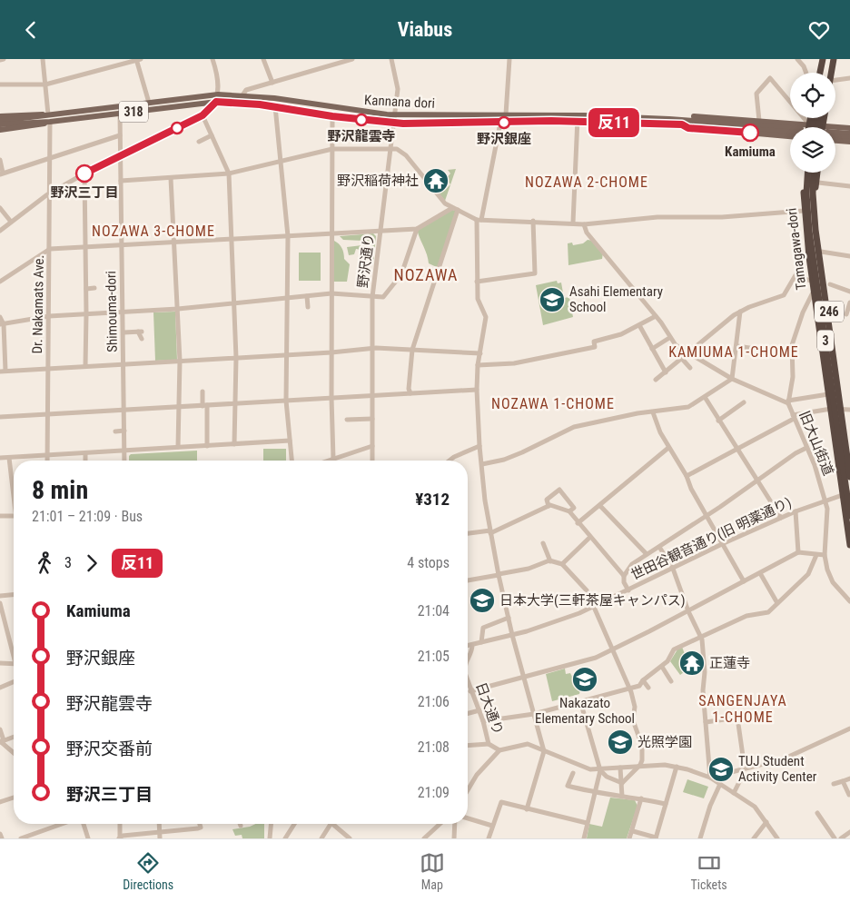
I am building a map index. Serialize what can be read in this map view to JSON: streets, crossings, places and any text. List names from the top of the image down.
{
  "streets": {
    "highway": ["Tamagawa-dori", "246", "3"],
    "main road": ["Kannana dori", "318"],
    "street": [
      "野沢通り",
      "Dr. Nakamats Ave.",
      "Shimouma-dori",
      "旧大山街道",
      "世田谷観音通り(旧 明薬通り)",
      "日大通り"
    ]
  },
  "crossings": [
    ["Kannana dori", "野沢通り"],
    ["Kannana dori", "Dr. Nakamats Ave."],
    ["Kannana dori", "Shimouma-dori"],
    ["Tamagawa-dori", "旧大山街道"],
    ["Tamagawa-dori", "世田谷観音通り(旧 明薬通り)"],
    ["旧大山街道", "世田谷観音通り(旧 明薬通り)"],
    ["世田谷観音通り(旧 明薬通り)", "日大通り"]
  ],
  "districts": [
    "NOZAWA 2-CHOME",
    "NOZAWA 3-CHOME",
    "NOZAWA",
    "KAMIUMA 1-CHOME",
    "NOZAWA 1-CHOME",
    "SANGENJAYA 1-CHOME"
  ],
  "places": {
    "other": [
      "野沢龍雲寺",
      "野沢銀座",
      "Kamiuma",
      "野沢三丁目"
    ],
    "temple": ["野沢稲荷神社", "正蓮寺"],
    "school or university": [
      "Asahi Elementary School",
      "日本大学(三軒茶屋キャンパス)",
      "Nakazato Elementary School",
      "光照学園",
      "TUJ Student Activity Center"
    ]
  },
  "lines": ["bus line 反11"],
  "page": {
    "header": "Viabus",
    "on_map": "反11",
    "heading": ["8 min", "21:01 – 21:09 · Bus", "¥312"],
    "legs": ["3", "反11", "4 stops"],
    "list": [
      {
        "name": "Kamiuma",
        "value": "21:04"
      },
      {
        "name": "野沢銀座",
        "value": "21:05"
      },
      {
        "name": "野沢龍雲寺",
        "value": "21:06"
      },
      {
        "name": "野沢交番前",
        "value": "21:08"
      },
      {
        "name": "野沢三丁目",
        "value": "21:09"
      }
    ],
    "tabs": ["Directions", "Map", "Tickets"]
  }
}
